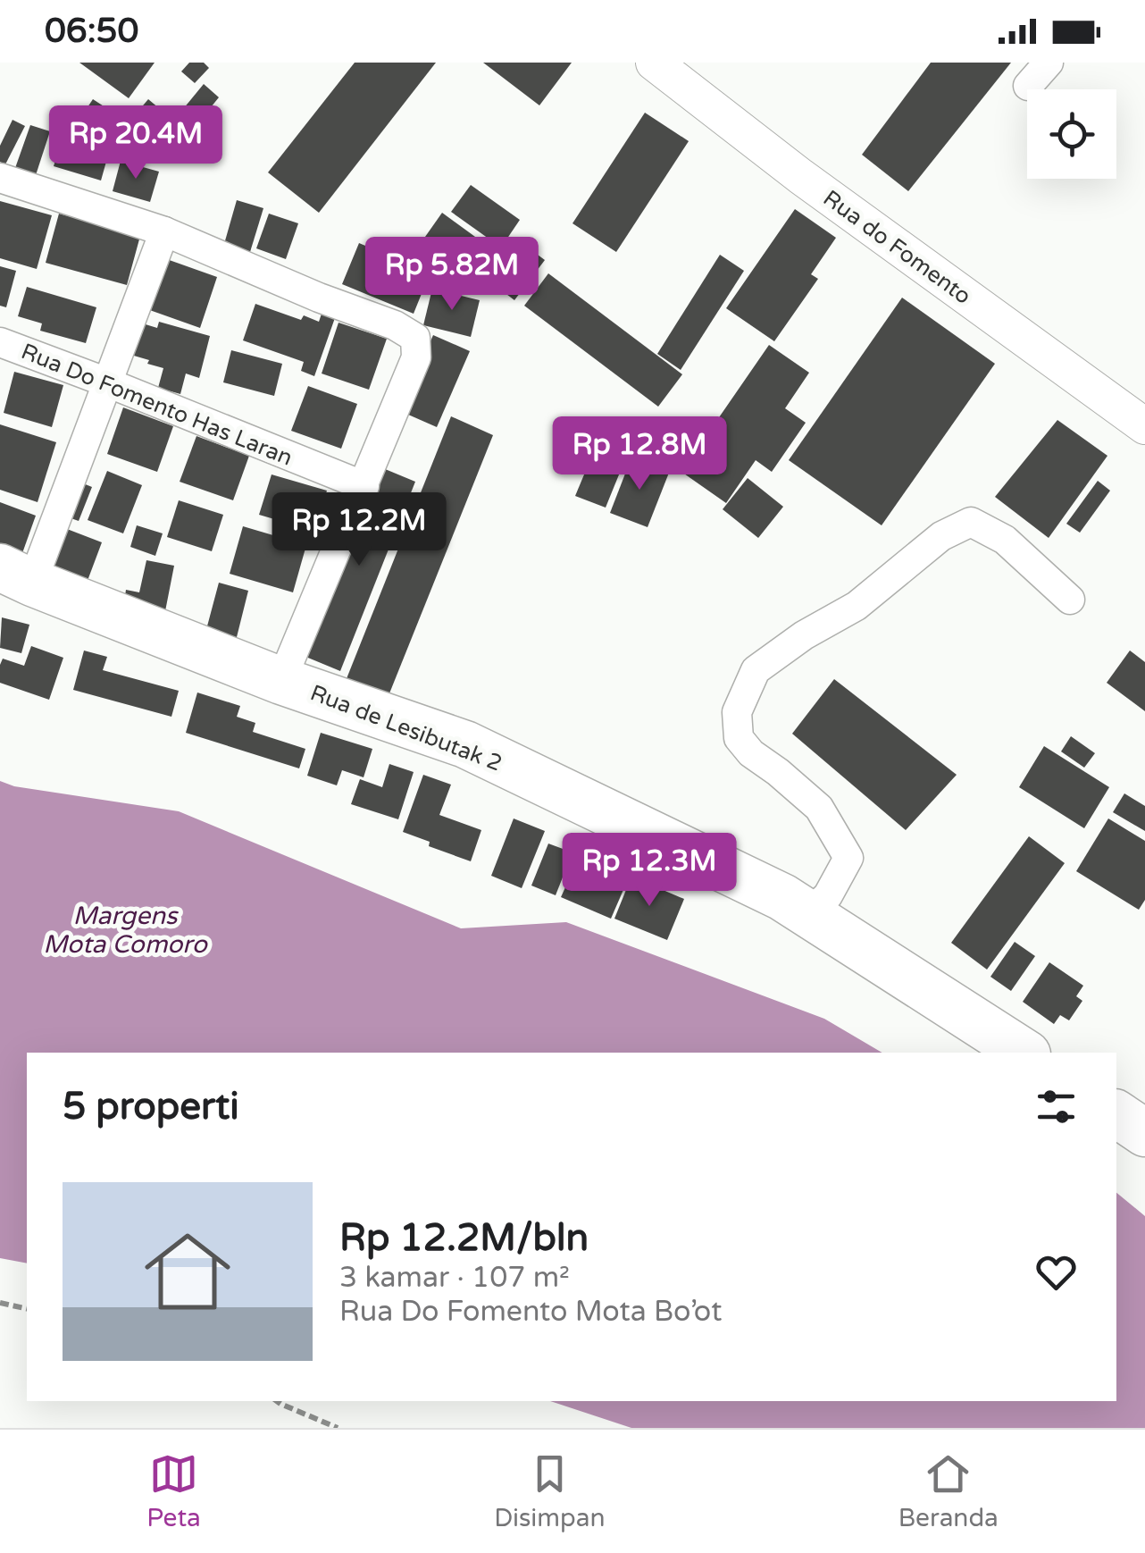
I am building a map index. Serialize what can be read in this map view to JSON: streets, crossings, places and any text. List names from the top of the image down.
{
  "streets": {
    "main road": ["Rua de Lesibutak 2"],
    "street": ["Rua do Fomento", "Rua Do Fomento Has Laran"]
  },
  "water": ["Margens Mota Comoro"],
  "page": {
    "status": "06:50",
    "price": [
      "Rp 20.4M",
      "Rp 5.82M",
      "Rp 12.8M",
      "Rp 12.2M",
      "Rp 12.3M"
    ],
    "heading": "5 properti",
    "list": [
      {
        "name": "Rp 12.2M/bln",
        "note": "3 kamar · 107 m² · Rua Do Fomento Mota Bo’ot"
      }
    ],
    "tabs": ["Peta", "Disimpan", "Beranda"]
  }
}
